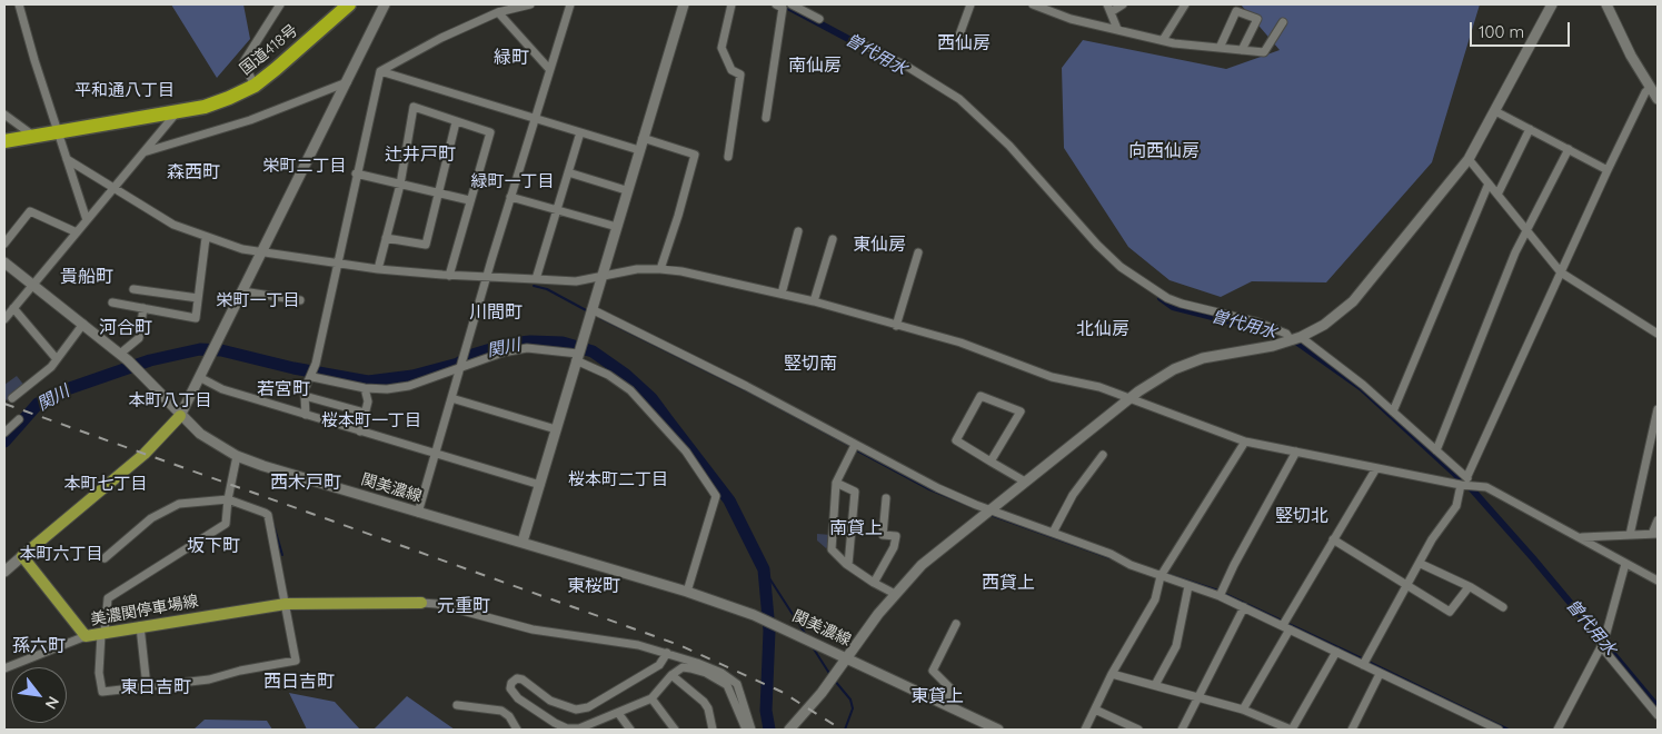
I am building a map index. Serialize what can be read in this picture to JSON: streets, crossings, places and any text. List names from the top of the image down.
{
  "streets": {
    "highway": ["国道418号"],
    "main road": ["美濃関停車場線"],
    "street": ["関美濃線"]
  },
  "districts": [
    "西仙房",
    "緑町",
    "南仙房",
    "平和通八丁目",
    "向西仙房",
    "辻井戸町",
    "栄町二丁目",
    "森西町",
    "緑町一丁目",
    "東仙房",
    "貴船町",
    "栄町一丁目",
    "川間町",
    "河合町",
    "北仙房",
    "竪切南",
    "若宮町",
    "本町八丁目",
    "桜本町一丁目",
    "桜本町二丁目",
    "西木戸町",
    "本町七丁目",
    "竪切北",
    "南貸上",
    "坂下町",
    "本町六丁目",
    "西貸上",
    "東桜町",
    "元重町",
    "孫六町",
    "西日吉町",
    "東日吉町",
    "東貸上"
  ],
  "water": ["曽代用水", "関川"],
  "scale_bar": "100 m",
  "north": "bottom right"
}
